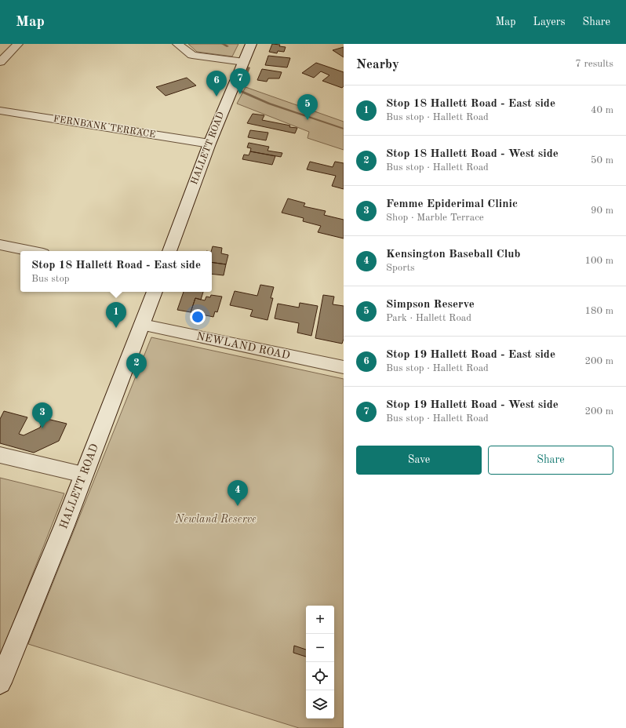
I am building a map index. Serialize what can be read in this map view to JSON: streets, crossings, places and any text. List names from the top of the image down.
{
  "streets": {
    "main road": ["HALLETT ROAD"],
    "street": ["FERNBANK TERRACE", "NEWLAND ROAD"]
  },
  "crossings": [
    ["FERNBANK TERRACE", "HALLETT ROAD"],
    ["HALLETT ROAD", "NEWLAND ROAD"]
  ],
  "parks": ["Newland Reserve"],
  "page": {
    "header": "Map",
    "nav": ["Map", "Layers", "Share"],
    "heading": ["Nearby", "7 results"],
    "pins": [
      "7",
      "6",
      "5",
      "1",
      "2",
      "3",
      "4"
    ],
    "list": [
      {
        "mark": "1",
        "name": "Stop 18 Hallett Road - East side",
        "note": "Bus stop · Hallett Road",
        "value": "40 m"
      },
      {
        "mark": "2",
        "name": "Stop 18 Hallett Road - West side",
        "note": "Bus stop · Hallett Road",
        "value": "50 m"
      },
      {
        "mark": "3",
        "name": "Femme Epiderimal Clinic",
        "note": "Shop · Marble Terrace",
        "value": "90 m"
      },
      {
        "mark": "4",
        "name": "Kensington Baseball Club",
        "note": "Sports",
        "value": "100 m"
      },
      {
        "mark": "5",
        "name": "Simpson Reserve",
        "note": "Park · Hallett Road",
        "value": "180 m"
      },
      {
        "mark": "6",
        "name": "Stop 19 Hallett Road - East side",
        "note": "Bus stop · Hallett Road",
        "value": "200 m"
      },
      {
        "mark": "7",
        "name": "Stop 19 Hallett Road - West side",
        "note": "Bus stop · Hallett Road",
        "value": "200 m"
      }
    ],
    "popup": ["Stop 18 Hallett Road - East side", "Bus stop"],
    "buttons": ["Save", "Share"],
    "map_buttons": ["+", "−"]
  }
}
